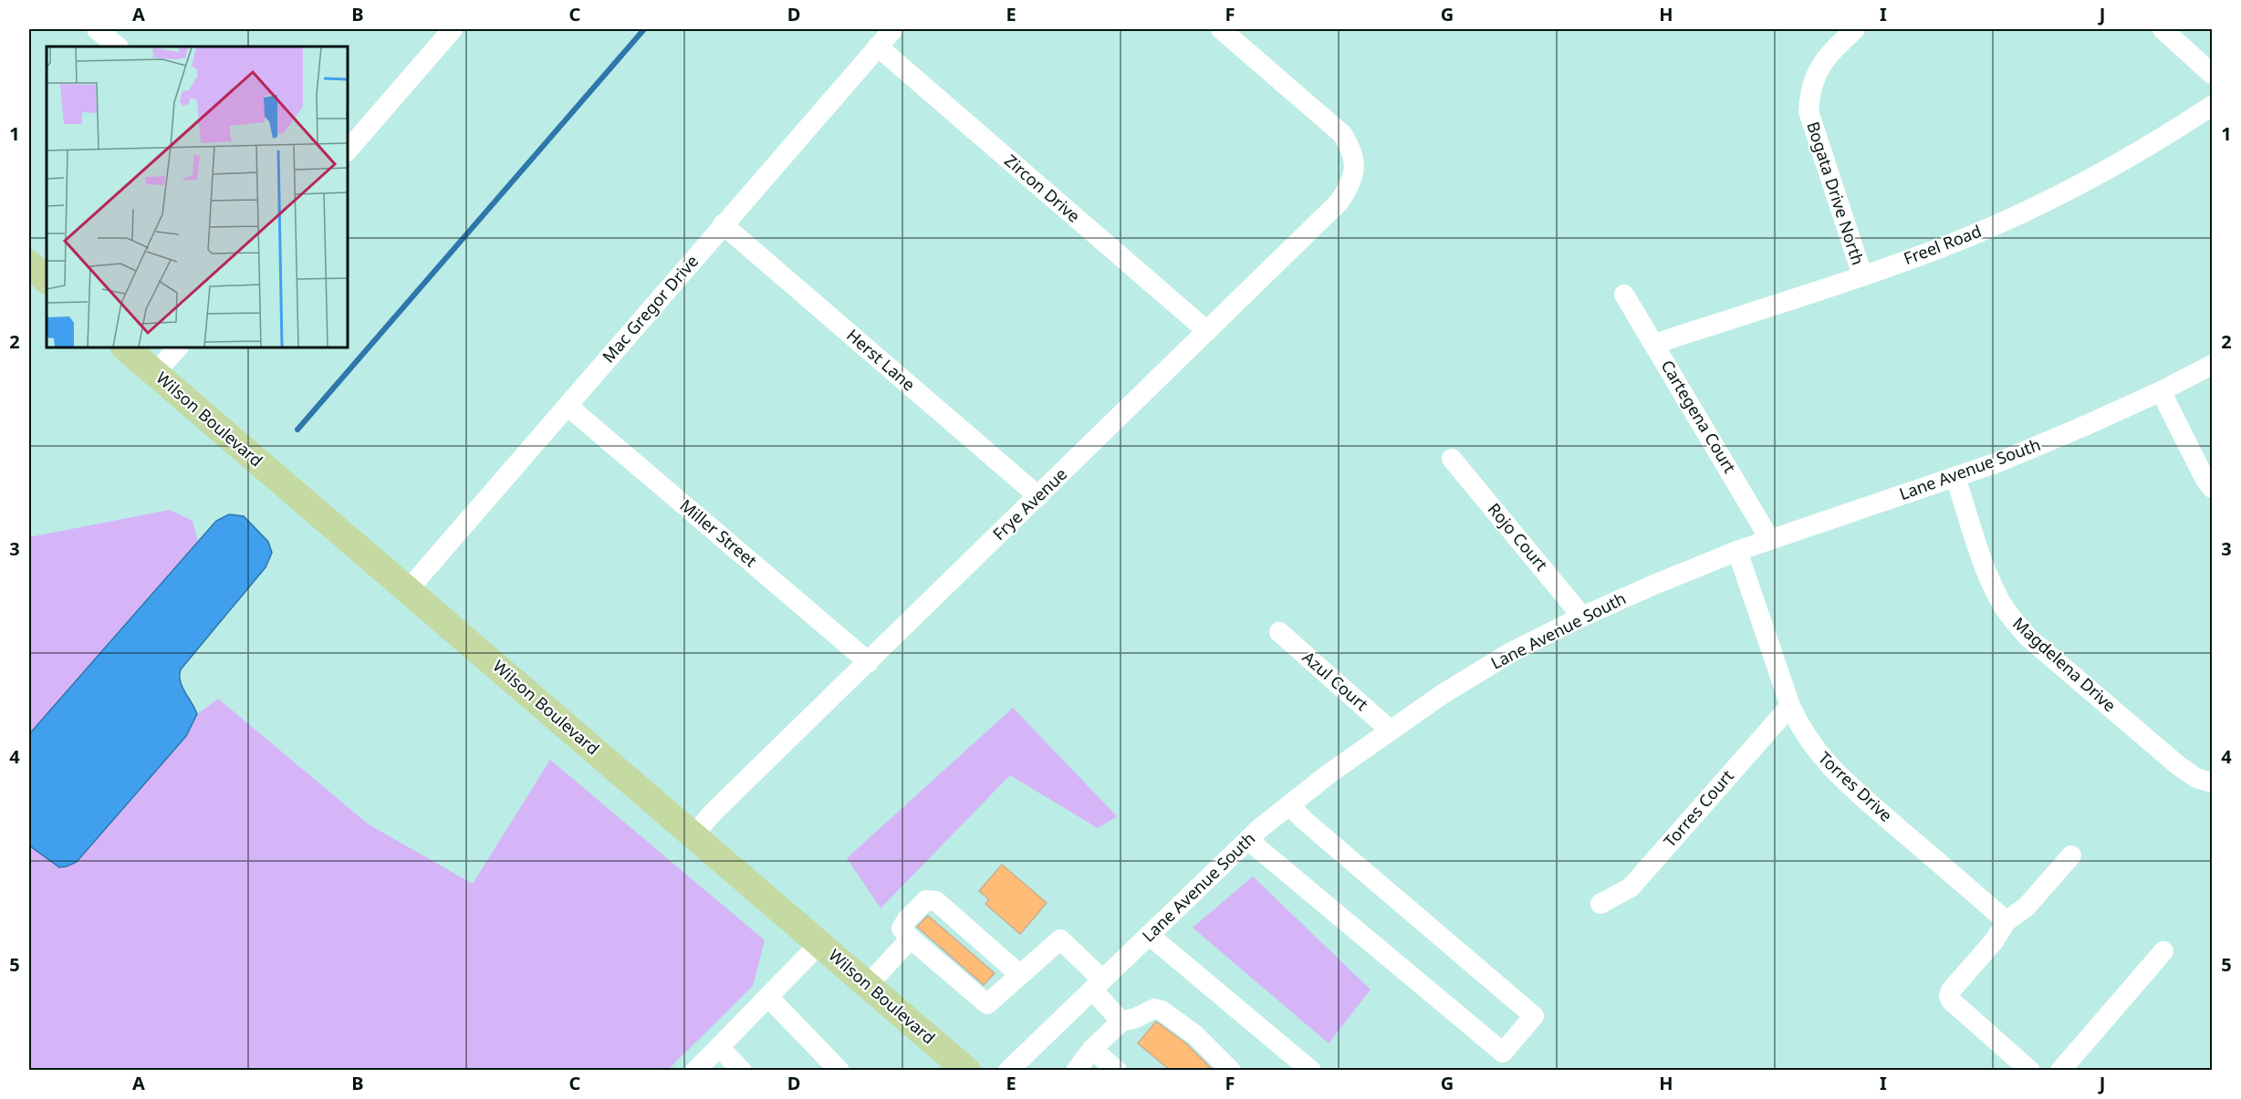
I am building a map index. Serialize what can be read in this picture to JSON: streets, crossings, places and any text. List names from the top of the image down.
{
  "streets": {
    "main road": ["Wilson Boulevard"],
    "street": [
      "Zircon Drive",
      "Bogata Drive North",
      "Freel Road",
      "Mac Gregor Drive",
      "Herst Lane",
      "Cartegena Court",
      "Lane Avenue South",
      "Frye Avenue",
      "Miller Street",
      "Rojo Court",
      "Magdelena Drive",
      "Azul Court",
      "Torres Drive",
      "Torres Court"
    ]
  },
  "crossings": [
    ["Zircon Drive", "Mac Gregor Drive"],
    ["Zircon Drive", "Frye Avenue"],
    ["Bogata Drive North", "Freel Road"],
    ["Freel Road", "Cartegena Court"],
    ["Mac Gregor Drive", "Herst Lane"],
    ["Mac Gregor Drive", "Wilson Boulevard"],
    ["Mac Gregor Drive", "Miller Street"],
    ["Herst Lane", "Frye Avenue"],
    ["Cartegena Court", "Lane Avenue South"],
    ["Wilson Boulevard", "Frye Avenue"],
    ["Lane Avenue South", "Rojo Court"],
    ["Lane Avenue South", "Magdelena Drive"],
    ["Lane Avenue South", "Azul Court"],
    ["Lane Avenue South", "Torres Drive"],
    ["Frye Avenue", "Miller Street"],
    ["Torres Drive", "Torres Court"]
  ],
  "grid": {
    "columns": [
      "A",
      "B",
      "C",
      "D",
      "E",
      "F",
      "G",
      "H",
      "I",
      "J"
    ],
    "rows": [
      "1",
      "2",
      "3",
      "4",
      "5"
    ]
  }
}
